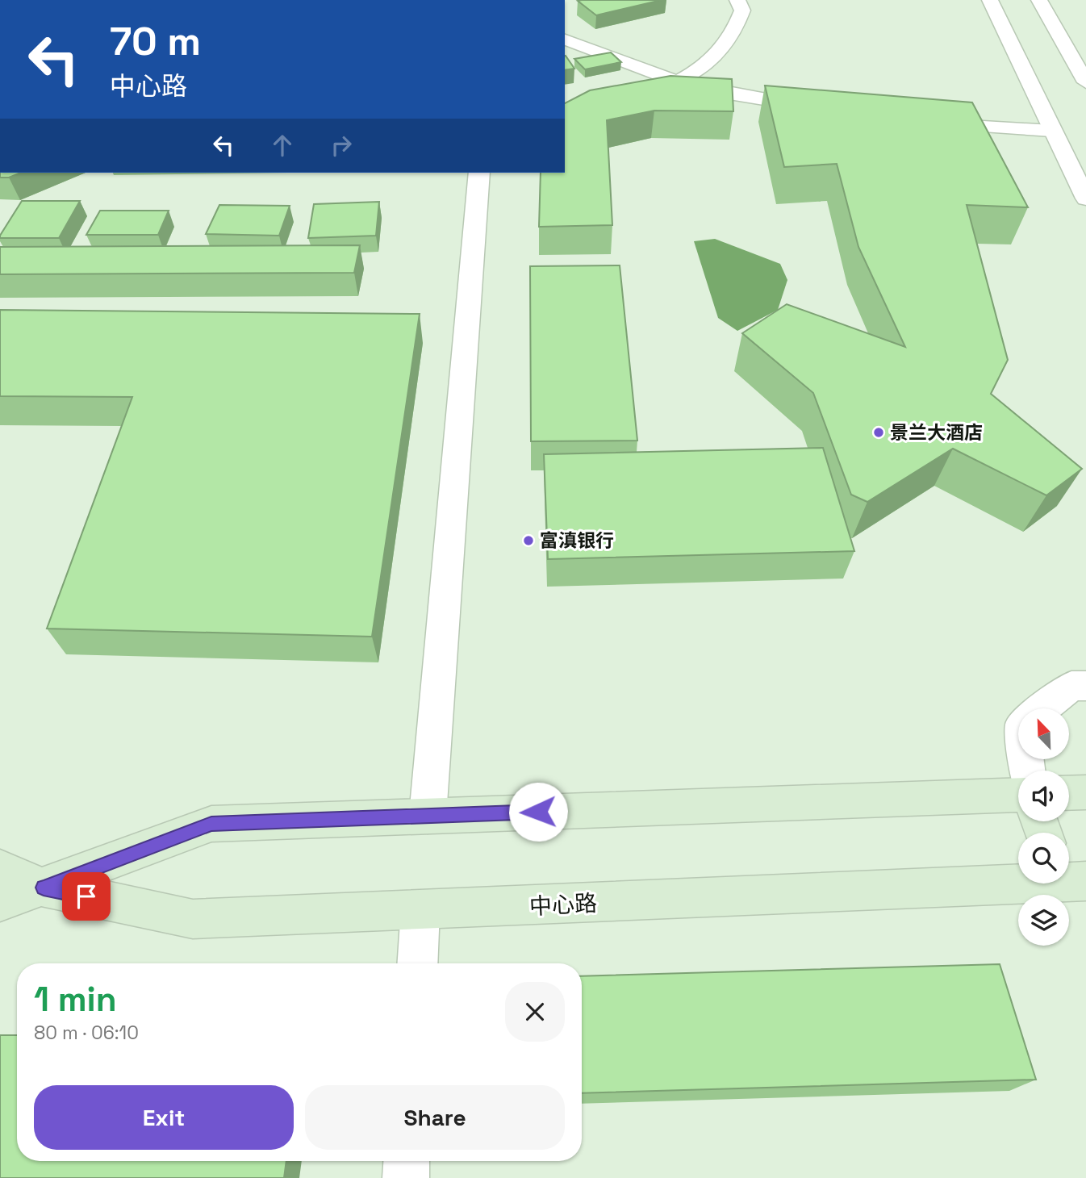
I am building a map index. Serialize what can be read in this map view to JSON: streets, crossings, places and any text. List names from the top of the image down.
{
  "streets": {
    "main road": ["中心路"]
  },
  "places": ["景兰大酒店", "富滇银行"],
  "north": "top left",
  "page": {
    "turn": ["70 m", "中心路"],
    "heading": ["1 min", "80 m · 06:10"],
    "buttons": ["Exit", "Share"]
  }
}
